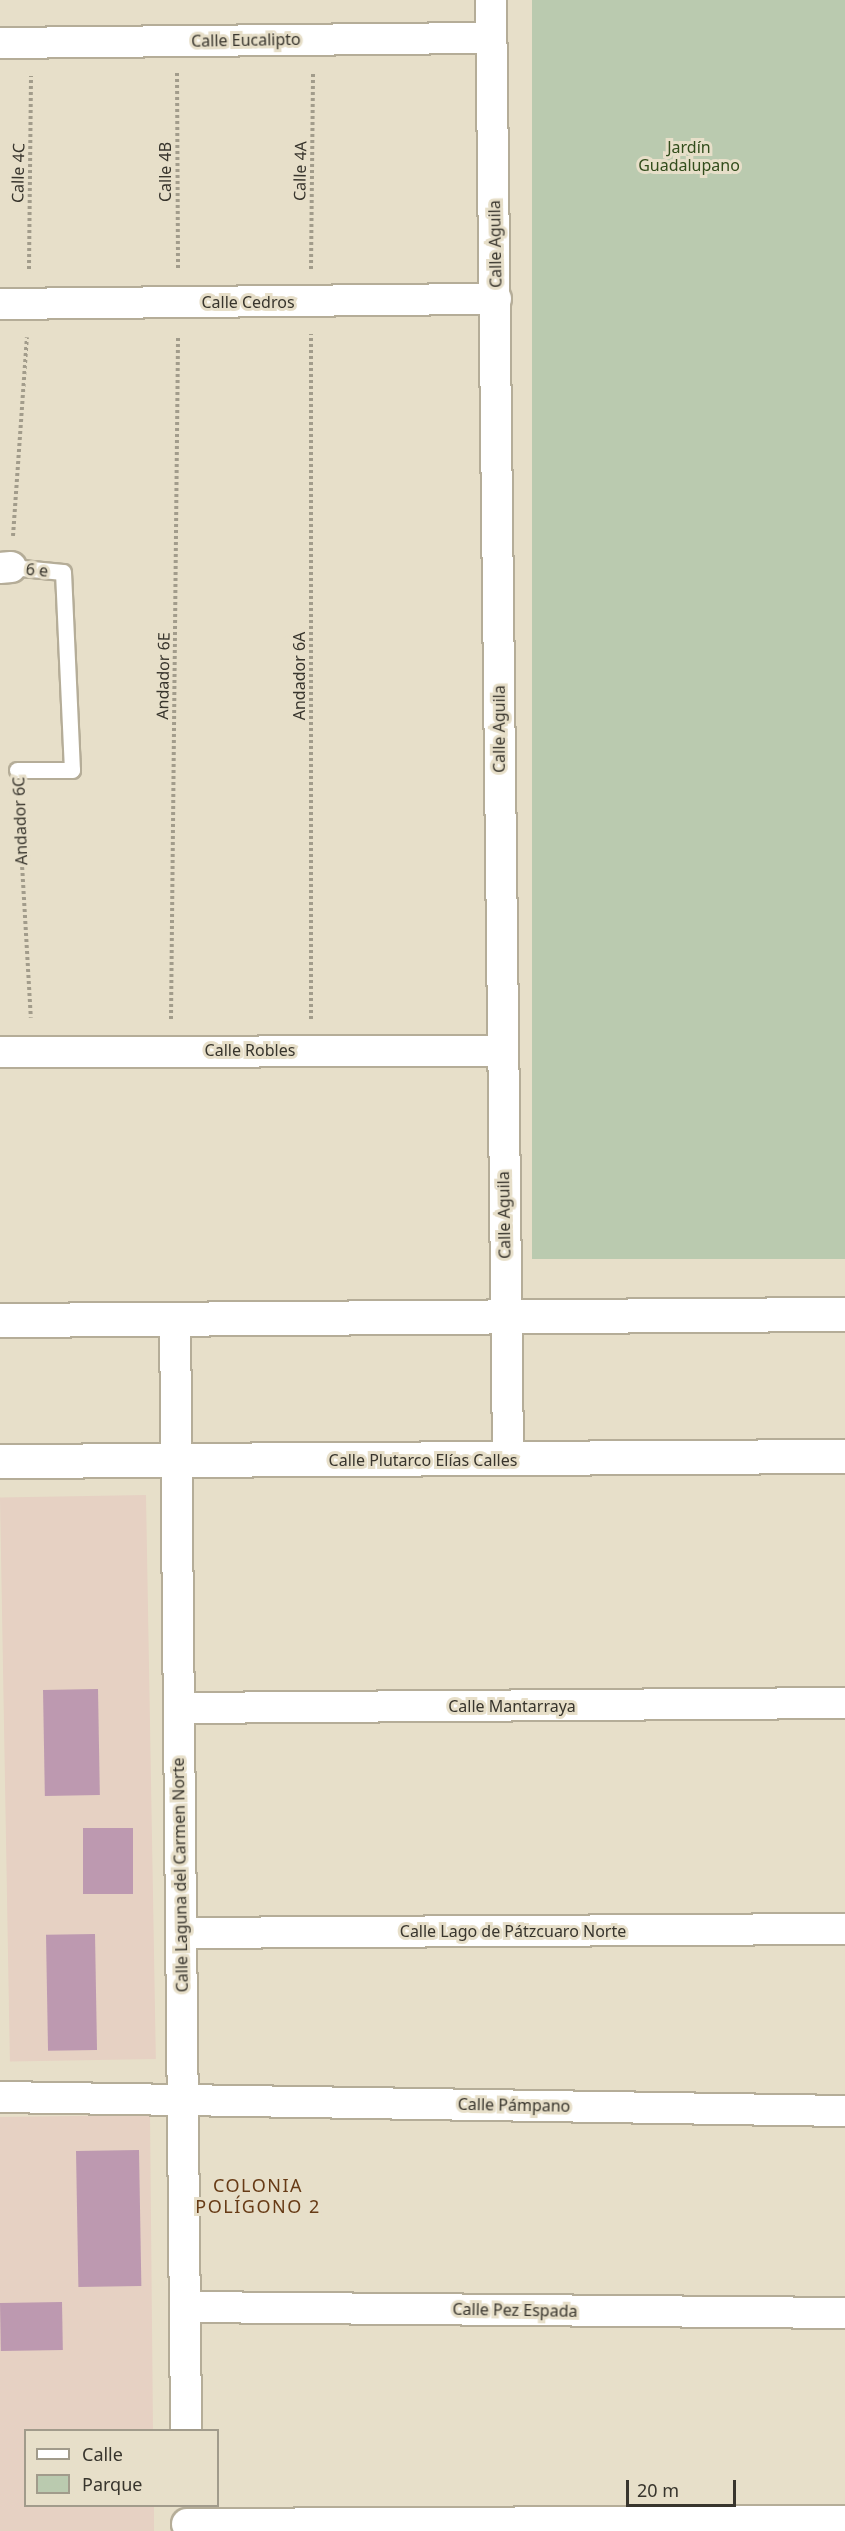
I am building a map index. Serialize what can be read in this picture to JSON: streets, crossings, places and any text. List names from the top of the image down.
{
  "streets": {
    "main road": ["Calle Plutarco Elías Calles"],
    "street": [
      "Calle Eucalipto",
      "Calle Aguila",
      "Calle Cedros",
      "Calle Robles",
      "Calle Mantarraya",
      "Calle Laguna del Carmen Norte",
      "Calle Lago de Pátzcuaro Norte",
      "Calle Pámpano",
      "Calle Pez Espada"
    ],
    "lane": ["6 e", "Andador 6C"],
    "path": [
      "Calle 4A",
      "Calle 4B",
      "Calle 4C",
      "Andador 6E",
      "Andador 6A"
    ]
  },
  "crossings": [
    ["Calle Eucalipto", "Calle 4A"],
    ["Calle Eucalipto", "Calle 4B"],
    ["Calle Eucalipto", "Calle 4C"],
    ["Calle Eucalipto", "Calle Aguila"],
    ["Calle 4A", "Calle Cedros"],
    ["Calle 4A", "Andador 6A"],
    ["Calle 4B", "Calle Cedros"],
    ["Calle 4B", "Andador 6E"],
    ["Calle 4C", "Calle Cedros"],
    ["Calle Aguila", "Calle Cedros"],
    ["Calle Aguila", "Calle Robles"],
    ["Calle Aguila", "Calle Plutarco Elías Calles"],
    ["Calle Cedros", "Andador 6E"],
    ["Calle Cedros", "Andador 6A"],
    ["6 e", "Andador 6C"],
    ["Andador 6E", "Calle Robles"],
    ["Andador 6A", "Calle Robles"],
    ["Andador 6C", "Calle Robles"],
    ["Calle Plutarco Elías Calles", "Calle Laguna del Carmen Norte"],
    ["Calle Mantarraya", "Calle Laguna del Carmen Norte"],
    ["Calle Laguna del Carmen Norte", "Calle Lago de Pátzcuaro Norte"],
    ["Calle Laguna del Carmen Norte", "Calle Pámpano"],
    ["Calle Laguna del Carmen Norte", "Calle Pez Espada"]
  ],
  "districts": ["COLONIA POLÍGONO 2"],
  "parks": ["Jardín Guadalupano"],
  "legend": ["Calle", "Parque"],
  "scale_bar": "20 m"
}
